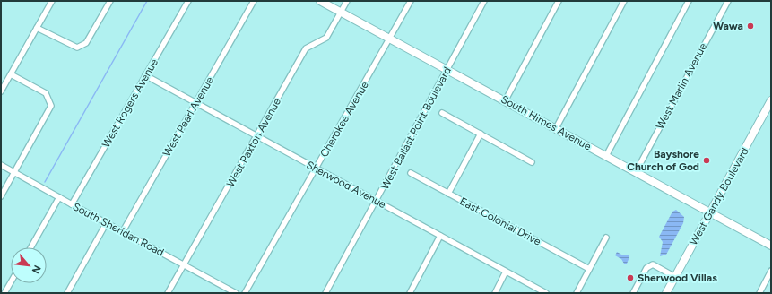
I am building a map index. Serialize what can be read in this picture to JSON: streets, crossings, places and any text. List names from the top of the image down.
{
  "streets": {
    "street": [
      "West Marlin Avenue",
      "West Rogers Avenue",
      "West Pearl Avenue",
      "Cherokee Avenue",
      "South Himes Avenue",
      "West Ballast Point Boulevard",
      "West Paxton Avenue",
      "Sherwood Avenue",
      "West Gandy Boulevard",
      "East Colonial Drive",
      "South Sheridan Road"
    ]
  },
  "crossings": [
    ["West Marlin Avenue", "South Himes Avenue"],
    ["West Rogers Avenue", "Sherwood Avenue"],
    ["West Rogers Avenue", "South Sheridan Road"],
    ["West Pearl Avenue", "Sherwood Avenue"],
    ["West Pearl Avenue", "South Sheridan Road"],
    ["Cherokee Avenue", "South Himes Avenue"],
    ["Cherokee Avenue", "Sherwood Avenue"],
    ["South Himes Avenue", "West Ballast Point Boulevard"],
    ["South Himes Avenue", "West Paxton Avenue"],
    ["South Himes Avenue", "West Gandy Boulevard"],
    ["West Ballast Point Boulevard", "Sherwood Avenue"],
    ["West Paxton Avenue", "Sherwood Avenue"],
    ["West Paxton Avenue", "South Sheridan Road"]
  ],
  "places": ["Wawa", "Bayshore Church of God", "Sherwood Villas"],
  "north": "bottom right"
}
